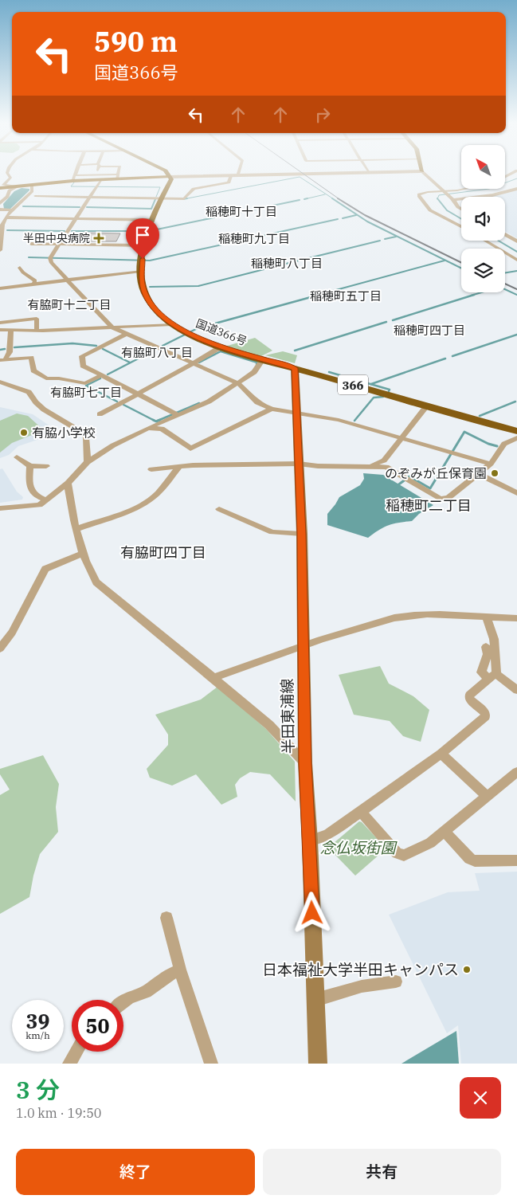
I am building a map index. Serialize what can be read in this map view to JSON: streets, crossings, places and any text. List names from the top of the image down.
{
  "streets": {
    "highway": ["国道366号", "366"],
    "main road": ["半田東浦線"]
  },
  "crossings": [
    ["国道366号", "半田東浦線"]
  ],
  "districts": [
    "稲穂町十丁目",
    "稲穂町九丁目",
    "稲穂町八丁目",
    "稲穂町五丁目",
    "有脇町十二丁目",
    "稲穂町四丁目",
    "有脇町八丁目",
    "有脇町七丁目",
    "稲穂町二丁目",
    "有脇町四丁目"
  ],
  "parks": ["念仏坂街園"],
  "places": {
    "health": ["半田中央病院"],
    "other": ["有脇小学校", "のぞみが丘保育園", "日本福祉大学半田キャンパス"]
  },
  "north": "top left",
  "page": {
    "turn": ["590 m", "国道366号"],
    "speed": "39 km/h",
    "limit": "50",
    "heading": ["3 分", "1.0 km · 19:50"],
    "buttons": ["終了", "共有"]
  }
}
